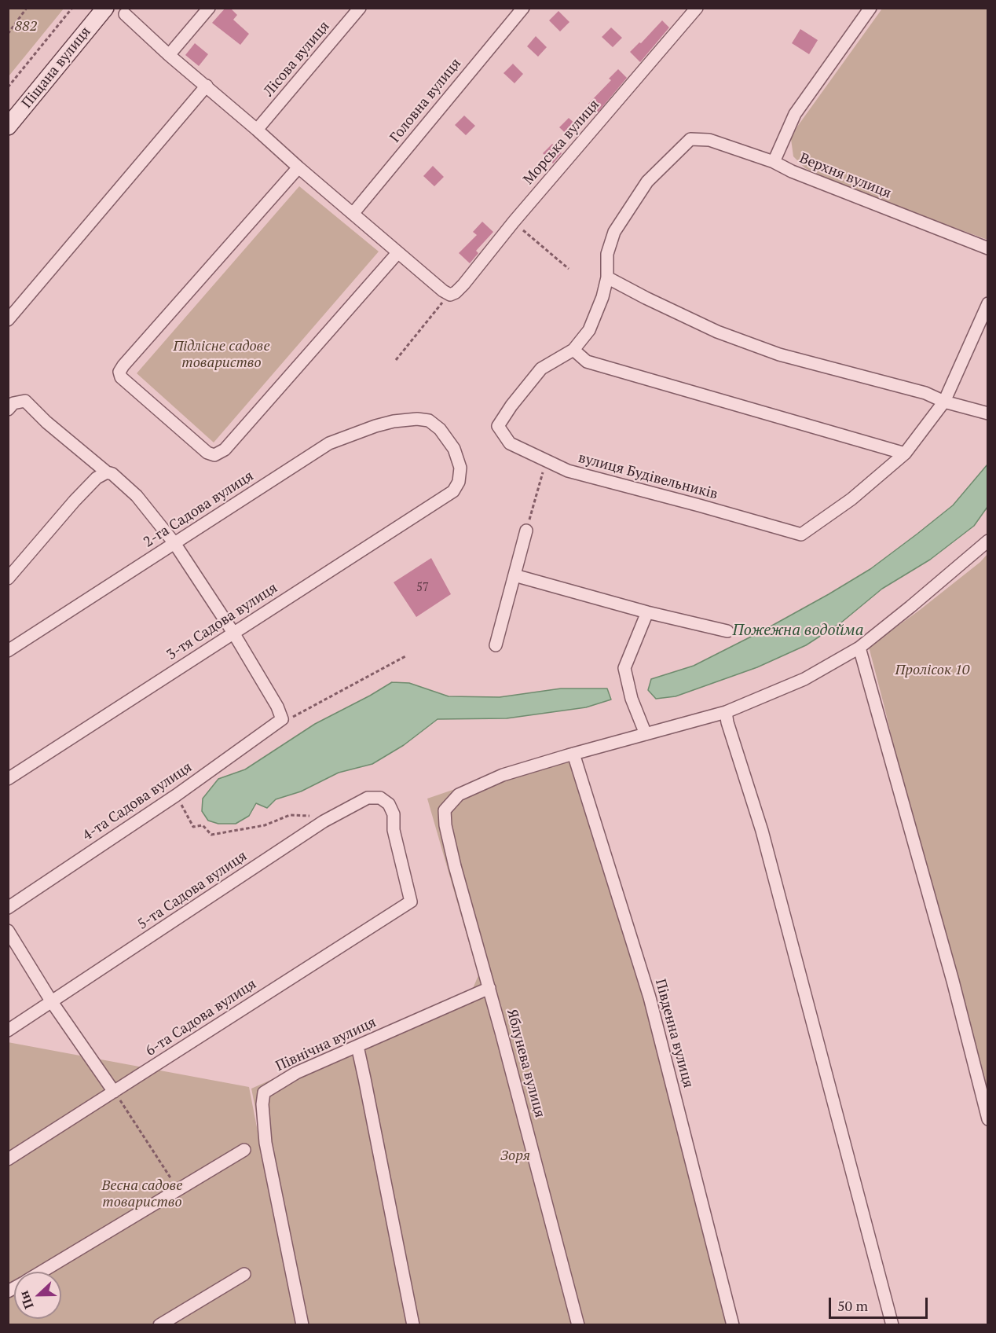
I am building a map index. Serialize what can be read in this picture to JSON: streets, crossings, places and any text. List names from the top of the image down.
{
  "streets": {
    "street": [
      "Лісова вулиця",
      "Піщана вулиця",
      "Головна вулиця",
      "Морська вулиця",
      "Верхня вулиця",
      "вулиця Будівельників",
      "2-га Садова вулиця",
      "3-тя Садова вулиця",
      "4-та Садова вулиця",
      "5-та Садова вулиця",
      "6-та Садова вулиця",
      "Південна вулиця",
      "Північна вулиця",
      "Яблунева вулиця"
    ]
  },
  "crossings": [
    ["2-га Садова вулиця", "3-тя Садова вулиця"],
    ["5-та Садова вулиця", "6-та Садова вулиця"],
    ["Південна вулиця", "Яблунева вулиця"],
    ["Північна вулиця", "Яблунева вулиця"]
  ],
  "water": ["Пожежна водойма"],
  "parks": [
    "882",
    "Підлісне садове товариство",
    "Пролісок 10",
    "Зоря",
    "Весна садове товариство"
  ],
  "house_numbers": ["57"],
  "scale_bar": "50 m",
  "north": "left"
}
